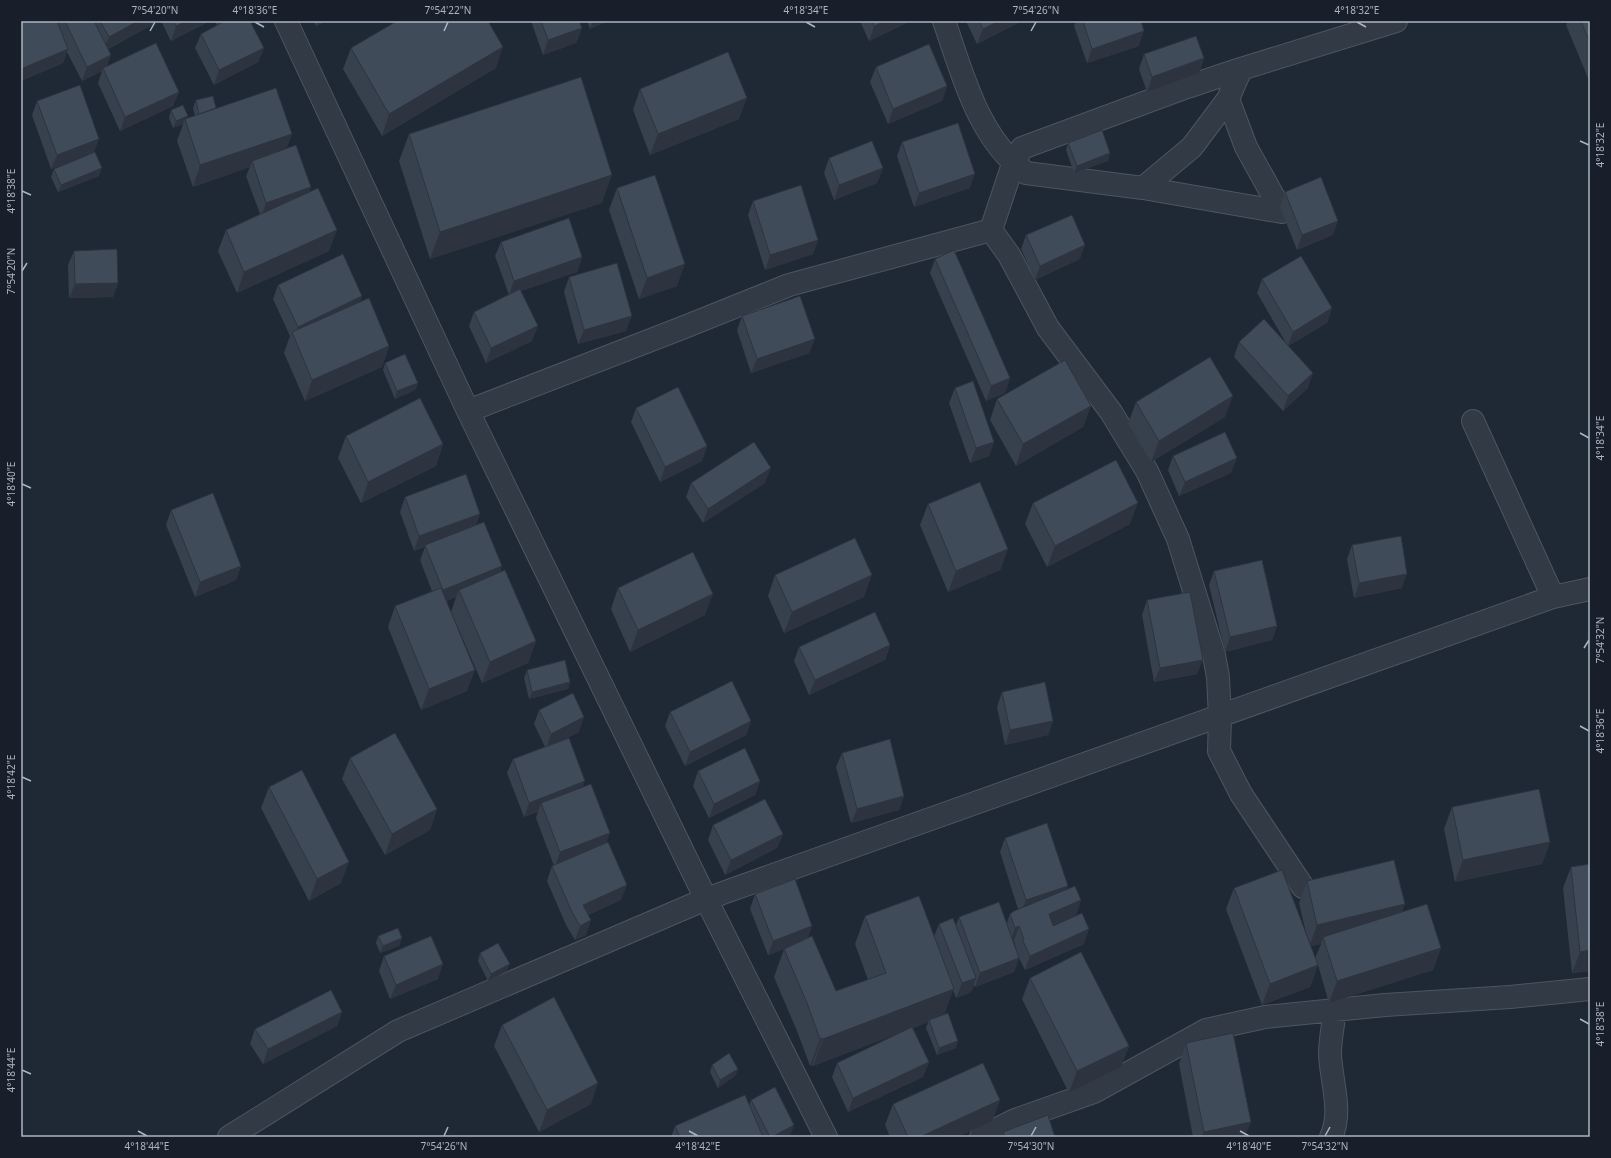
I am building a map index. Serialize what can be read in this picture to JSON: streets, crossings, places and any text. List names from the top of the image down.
{
  "coordinates": [
    "7°54'20\"N",
    "4°18'36\"E",
    "7°54'22\"N",
    "4°18'34\"E",
    "7°54'26\"N",
    "4°18'32\"E",
    "4°18'38\"E",
    "4°18'40\"E",
    "7°54'32\"N",
    "4°18'42\"E",
    "4°18'44\"E",
    "7°54'30\"N"
  ]
}
